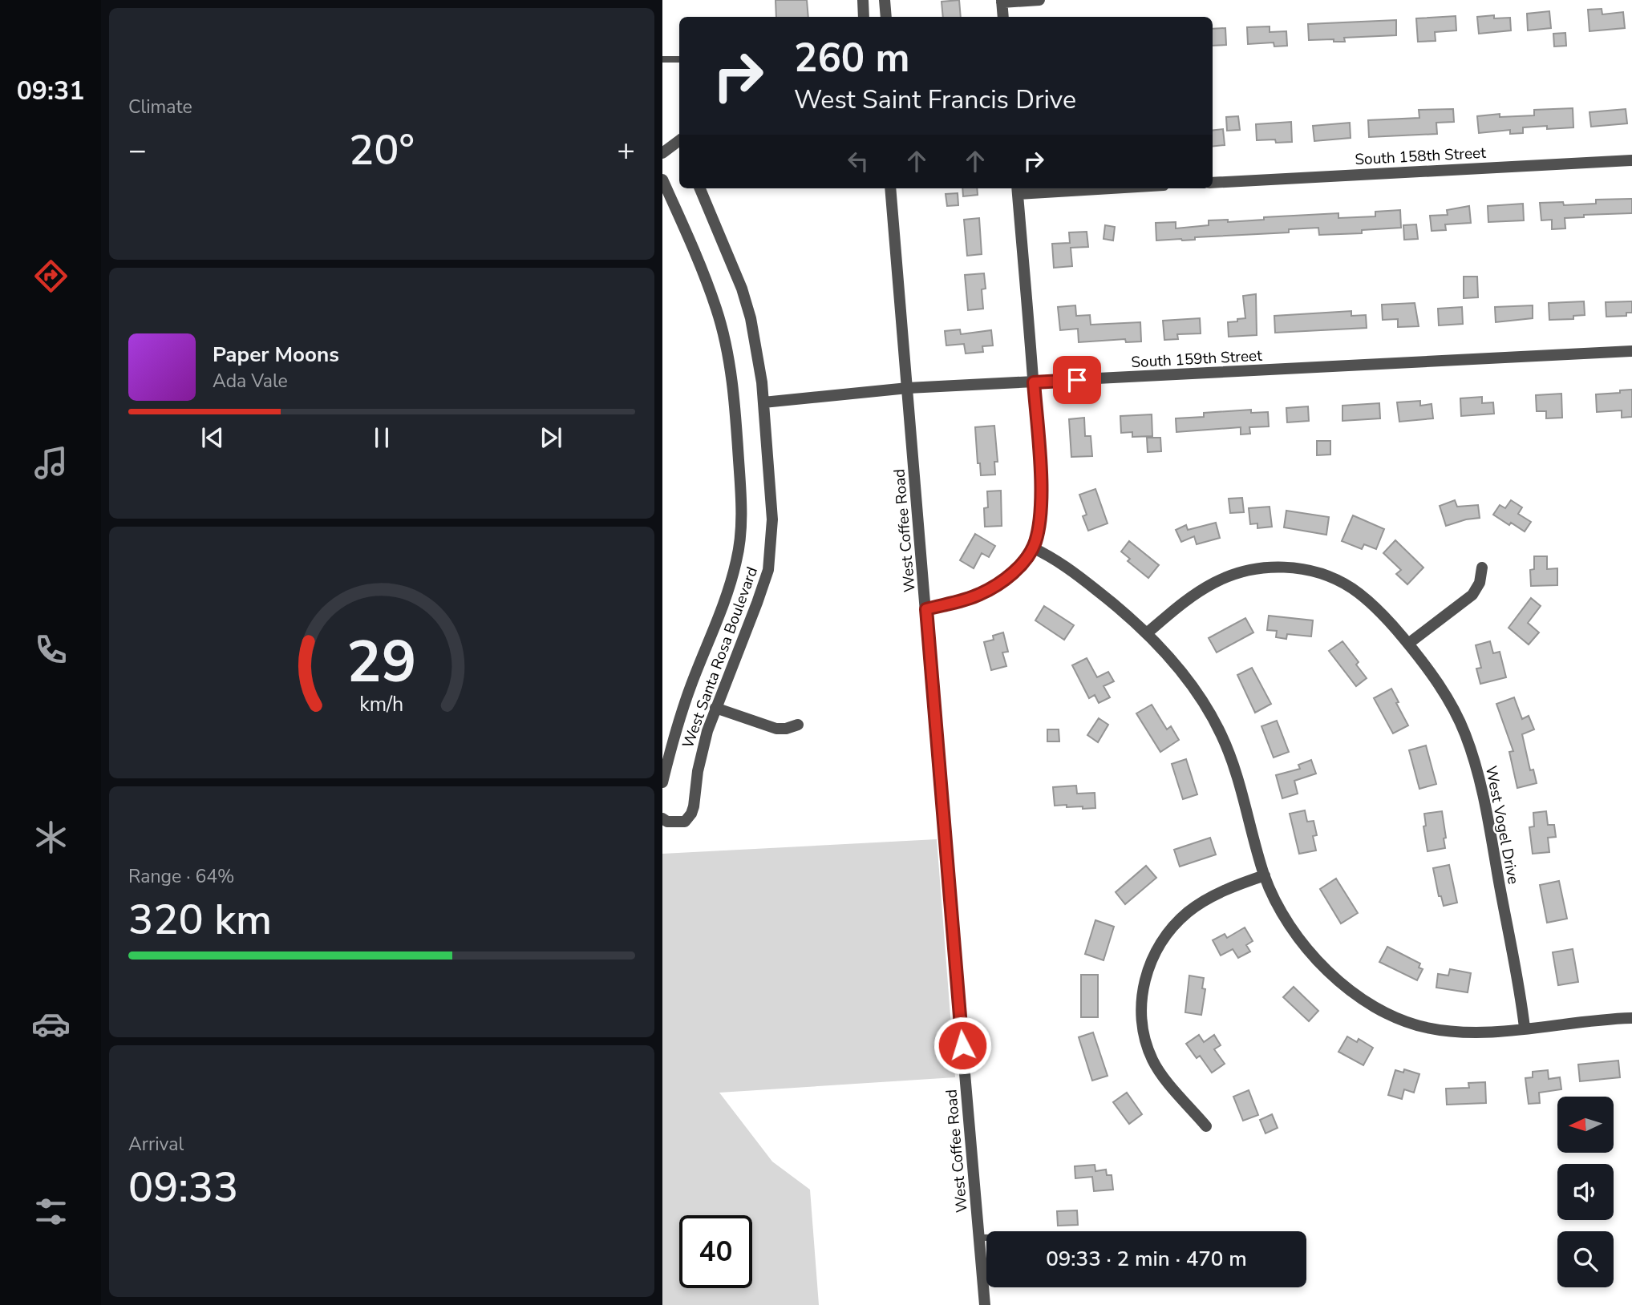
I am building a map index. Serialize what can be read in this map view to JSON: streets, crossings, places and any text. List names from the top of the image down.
{
  "streets": {
    "street": [
      "South 158th Street",
      "South 159th Street",
      "West Coffee Road",
      "West Santa Rosa Boulevard",
      "West Vogel Drive"
    ]
  },
  "crossings": [
    ["South 159th Street", "West Coffee Road"],
    ["South 159th Street", "West Santa Rosa Boulevard"]
  ],
  "north": "left",
  "page": {
    "tabs": "09:31",
    "tile": [
      "Climate",
      ["Range · 64%", "320 km"],
      ["Arrival", "09:33"]
    ],
    "turn": ["260 m", "West Saint Francis Drive"],
    "heat": ["−", "20°", "+"],
    "song": ["Paper Moons", "Ada Vale"],
    "limit": "40",
    "trip": "09:33 · 2 min · 470 m",
    "gauge": ["29", "km/h"]
  }
}
